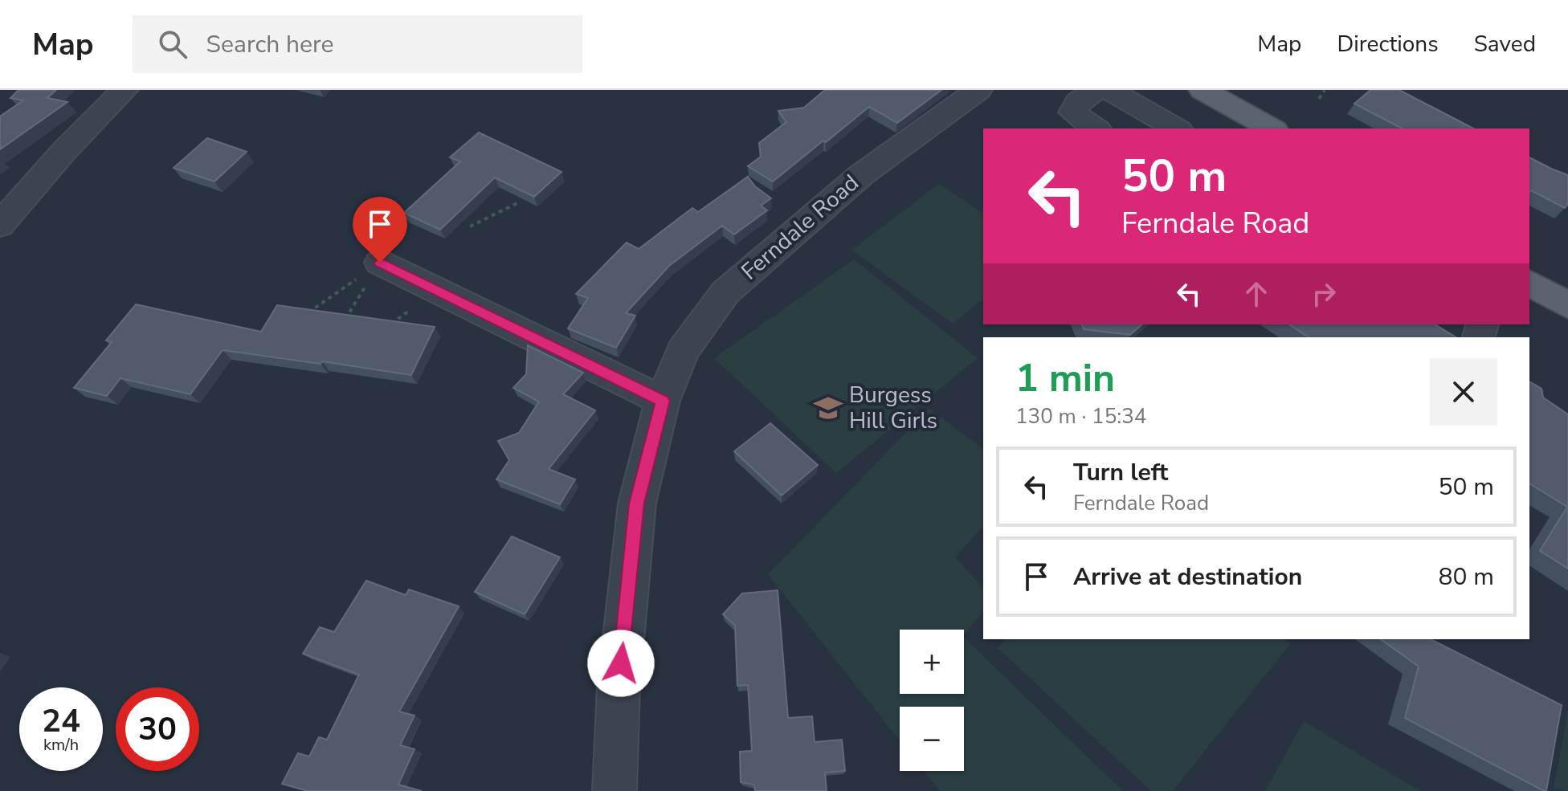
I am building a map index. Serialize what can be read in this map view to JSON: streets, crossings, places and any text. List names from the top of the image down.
{
  "streets": {
    "street": ["Ferndale Road"]
  },
  "places": {
    "school or university": ["Burgess Hill Girls"]
  },
  "page": {
    "header": "Map",
    "search": "Search here",
    "nav": ["Map", "Directions", "Saved"],
    "turn": ["50 m", "Ferndale Road"],
    "heading": ["1 min", "130 m · 15:34"],
    "list": [
      {
        "name": "Turn left",
        "note": "Ferndale Road",
        "value": "50 m"
      },
      {
        "name": "Arrive at destination",
        "value": "80 m"
      }
    ],
    "map_buttons": ["+", "−"],
    "speed": "24 km/h",
    "limit": "30"
  }
}
